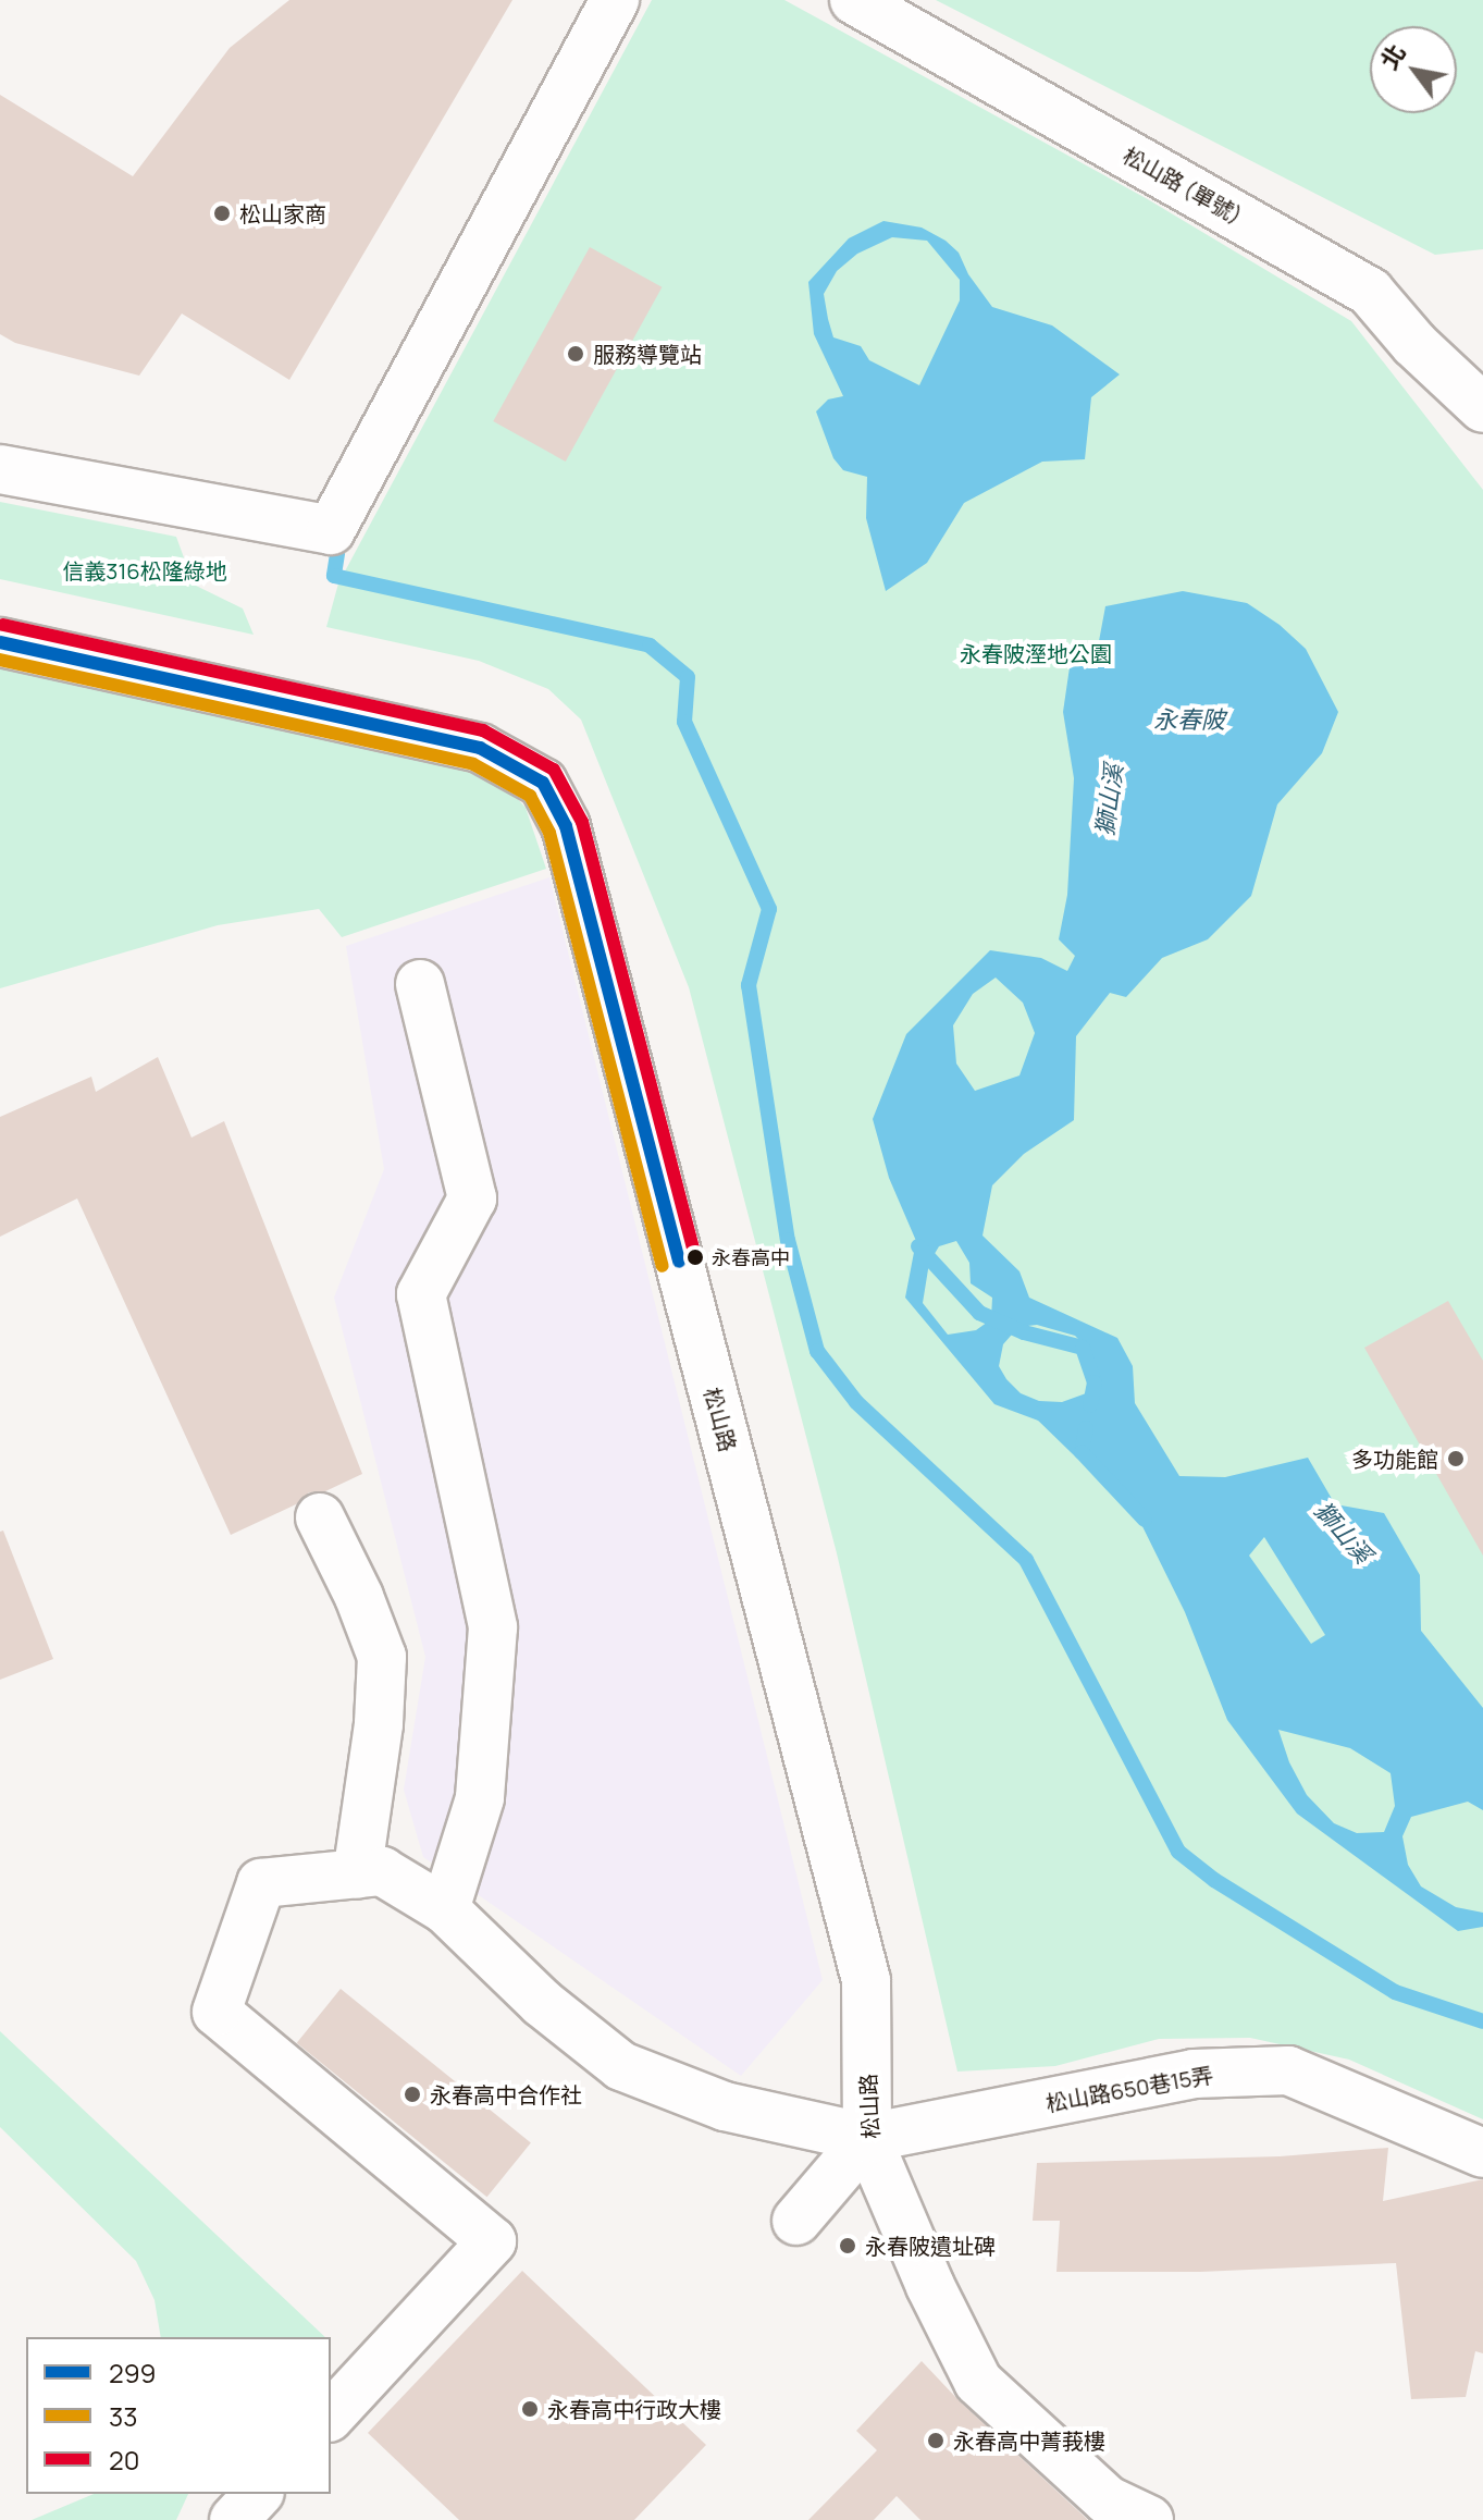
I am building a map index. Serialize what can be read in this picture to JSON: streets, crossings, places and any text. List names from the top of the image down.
{
  "streets": {
    "street": ["松山路 (單號)", "松山路", "松山路650巷15弄"]
  },
  "crossings": [
    ["松山路", "松山路650巷15弄"]
  ],
  "water": ["永春陂", "獅山溪"],
  "parks": ["信義316松隆綠地", "永春陂溼地公園"],
  "places": [
    "松山家商",
    "服務導覽站",
    "永春高中",
    "多功能館",
    "永春高中合作社",
    "永春陂遺址碑",
    "永春高中行政大樓",
    "永春高中菁莪樓"
  ],
  "lines": ["transit line 20", "transit line 299", "transit line 33"],
  "legend": ["299", "33", "20"],
  "north": "top left"
}
